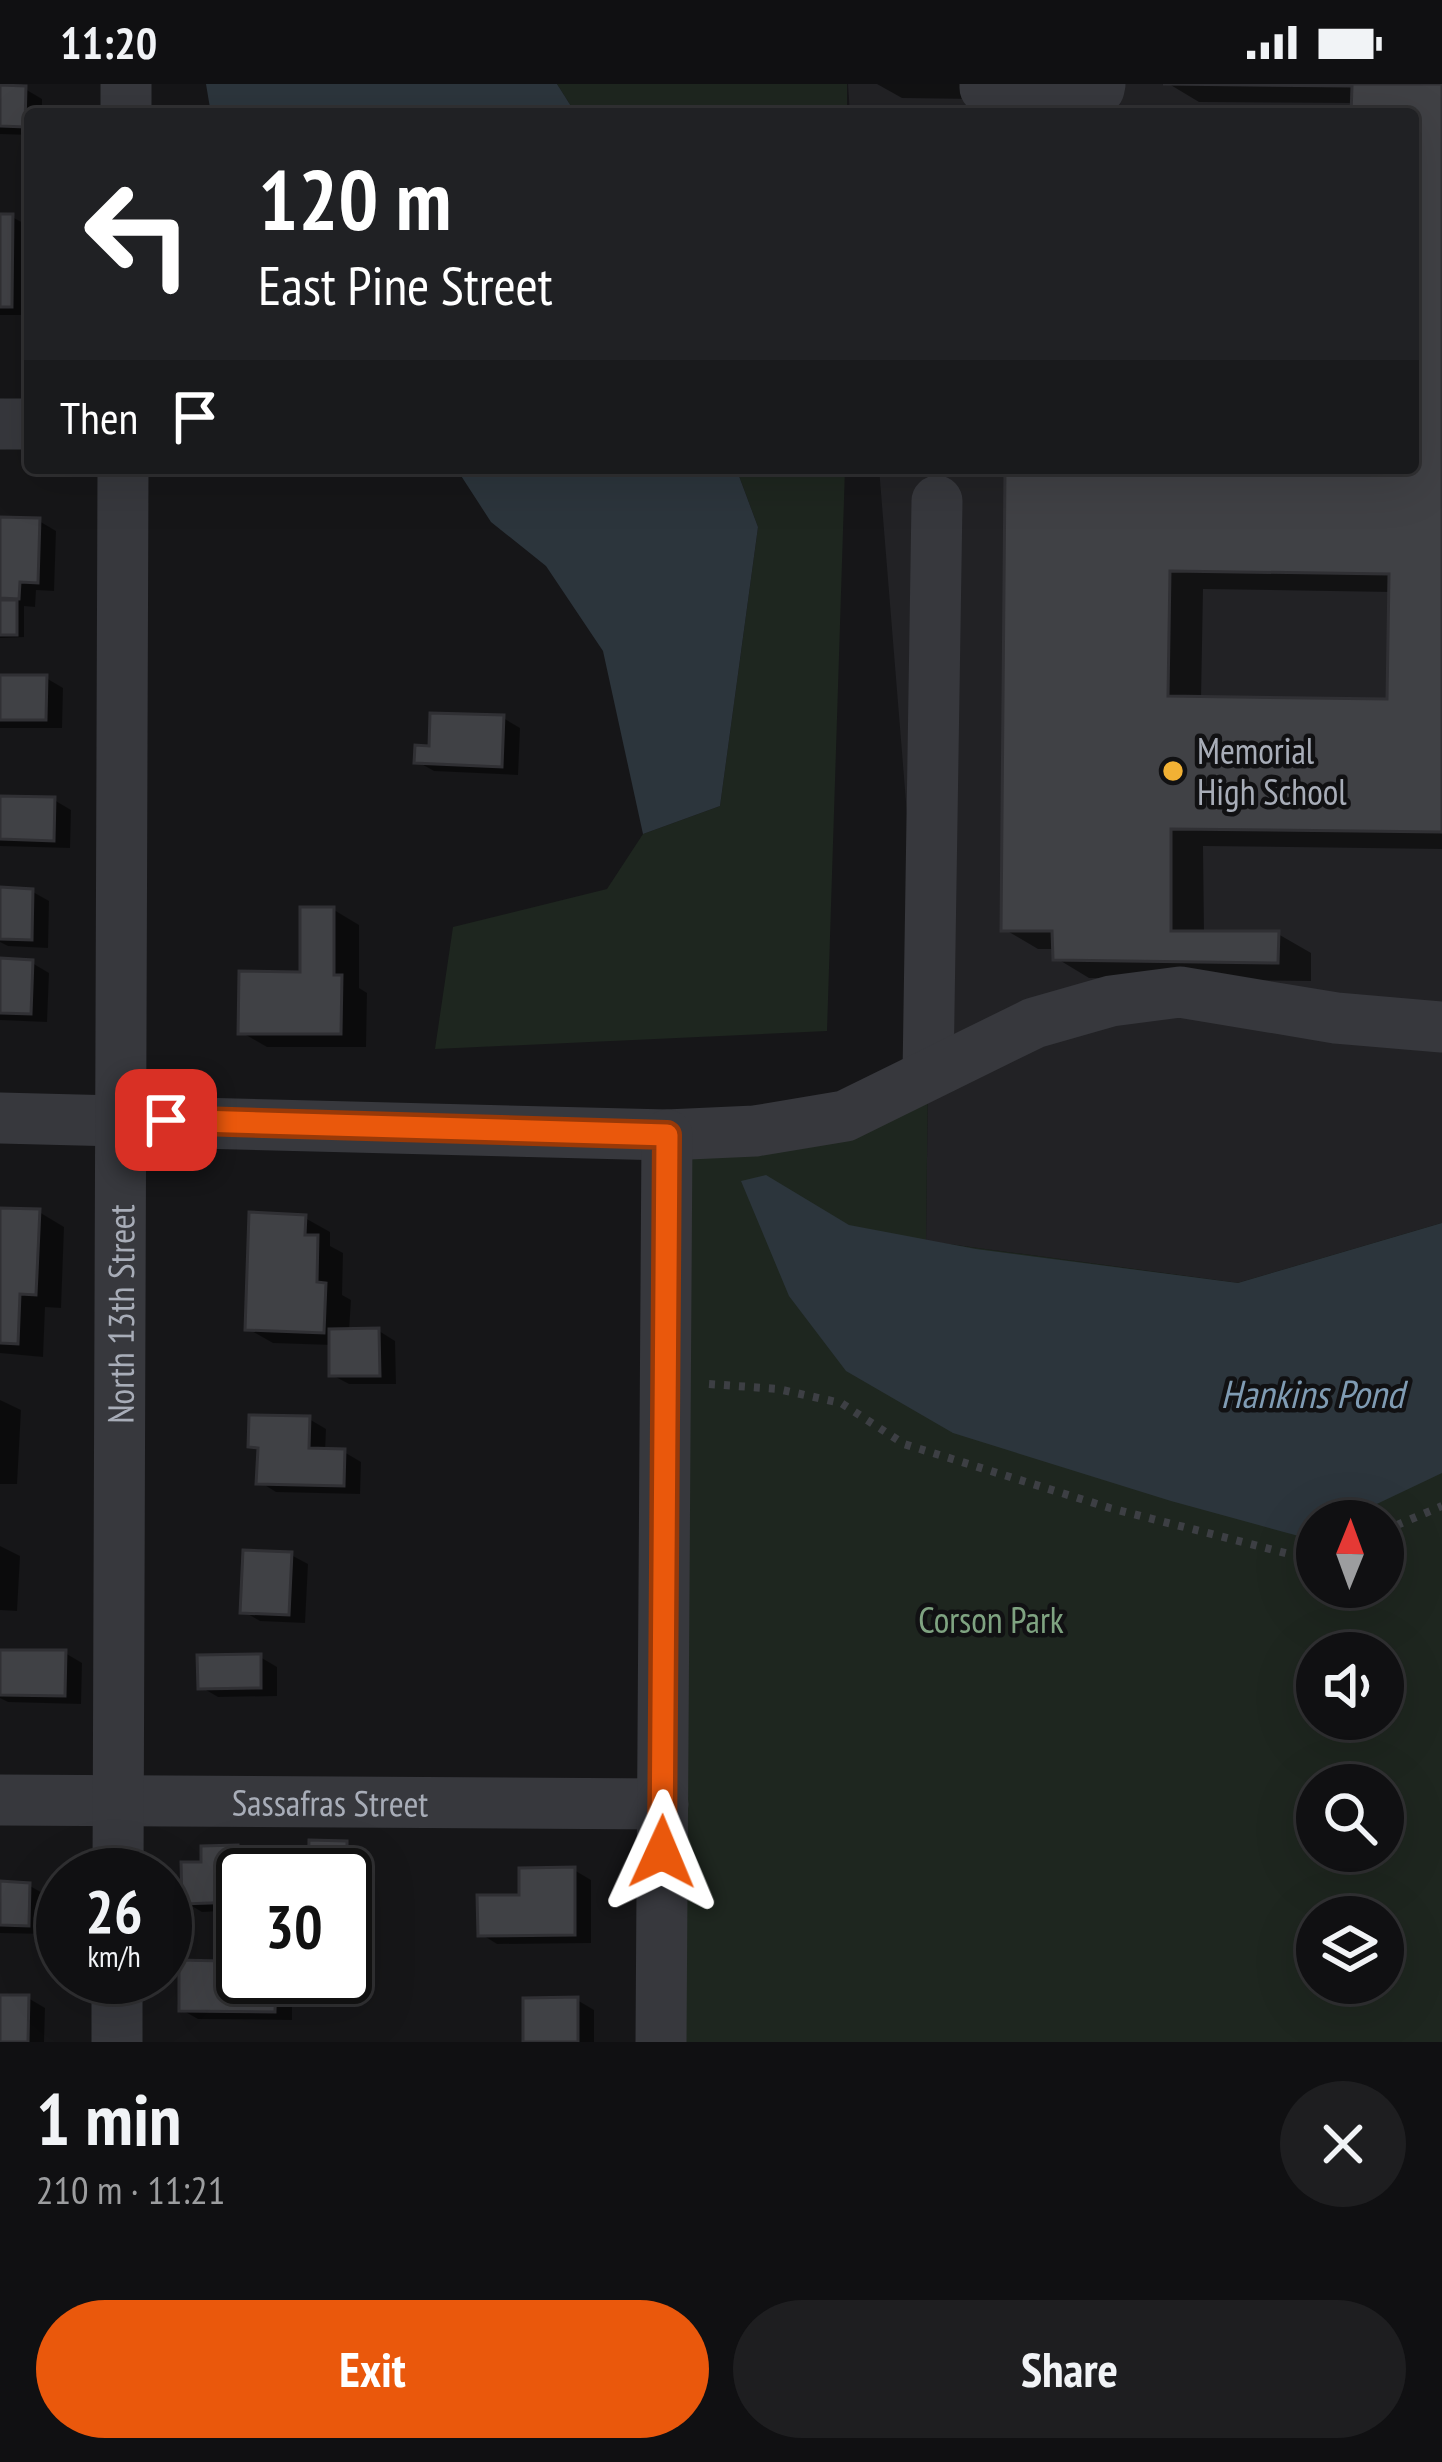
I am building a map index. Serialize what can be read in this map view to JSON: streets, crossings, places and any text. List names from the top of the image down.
{
  "streets": {
    "street": ["North 13th Street", "Sassafras Street"]
  },
  "crossings": [
    ["North 13th Street", "Sassafras Street"]
  ],
  "water": ["Hankins Pond"],
  "parks": ["Corson Park"],
  "places": ["Memorial High School"],
  "north": "top",
  "page": {
    "status": "11:20",
    "turn": ["120 m", "East Pine Street"],
    "then": "Then",
    "speed": "26 km/h",
    "limit": "30",
    "heading": ["1 min", "210 m · 11:21"],
    "buttons": ["Exit", "Share"]
  }
}
